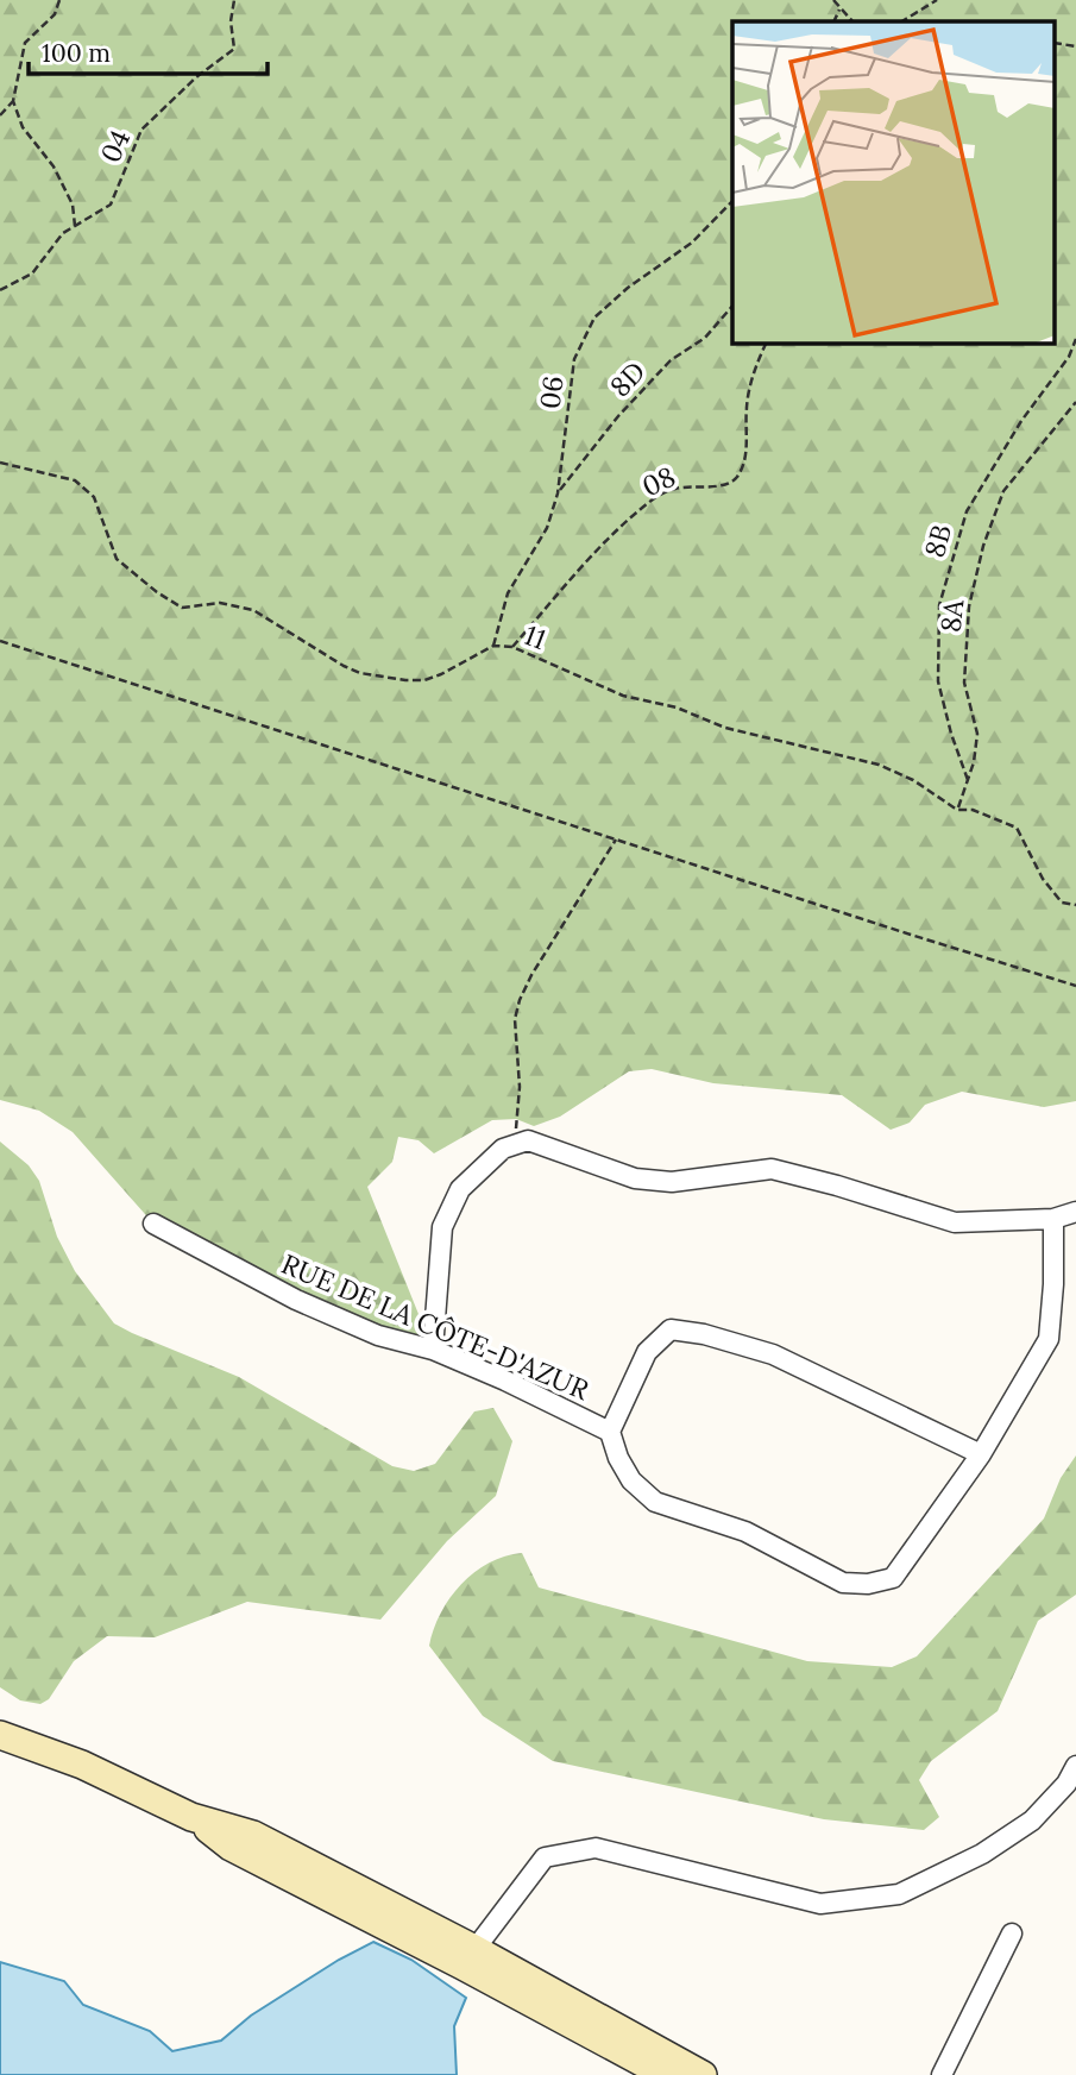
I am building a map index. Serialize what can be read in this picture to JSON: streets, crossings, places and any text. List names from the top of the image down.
{
  "streets": {
    "street": ["RUE DE LA CÔTE-D'AZUR"],
    "path": [
      "04",
      "8D",
      "06",
      "08",
      "8B",
      "8A",
      "11"
    ]
  },
  "crossings": [
    ["8D", "06"],
    ["06", "11"],
    ["08", "11"],
    ["8B", "8A"],
    ["8A", "11"]
  ],
  "scale_bar": "100 m"
}
